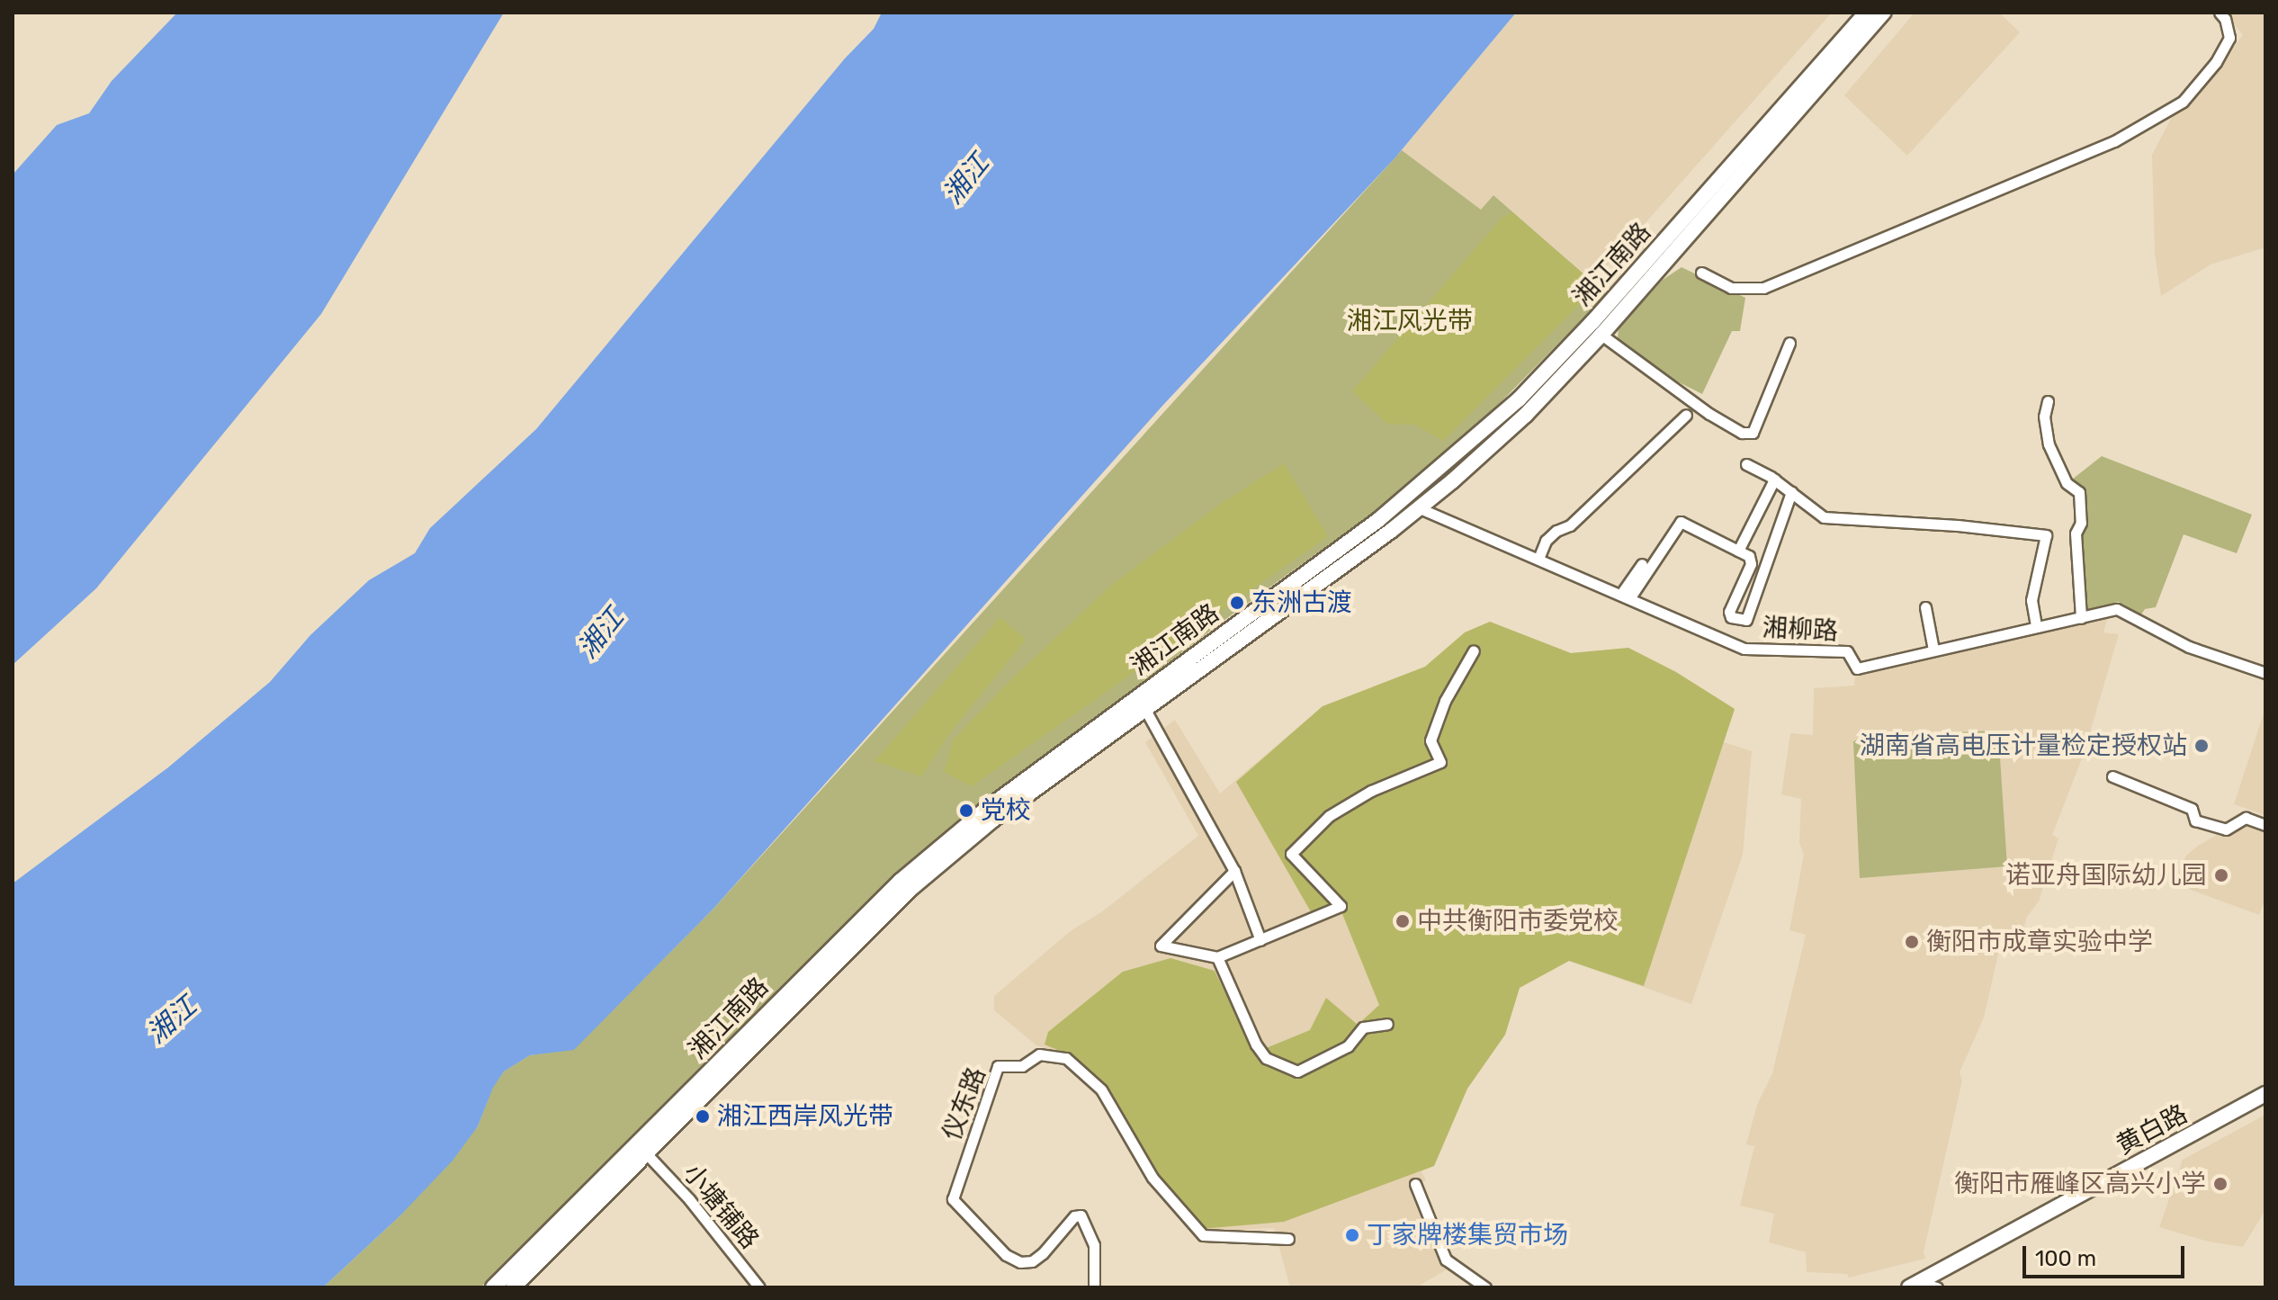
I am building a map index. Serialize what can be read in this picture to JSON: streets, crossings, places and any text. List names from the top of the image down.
{
  "streets": {
    "main road": ["湘江南路", "黄白路"],
    "street": ["湘柳路", "仪东路", "小塘铺路"]
  },
  "crossings": [
    ["湘江南路", "湘柳路"],
    ["湘江南路", "小塘铺路"]
  ],
  "water": ["湘江"],
  "parks": ["湘江风光带"],
  "places": [
    "东洲古渡",
    "湖南省高电压计量检定授权站",
    "党校",
    "诺亚舟国际幼儿园",
    "中共衡阳市委党校",
    "衡阳市成章实验中学",
    "湘江西岸风光带",
    "衡阳市雁峰区高兴小学",
    "丁家牌楼集贸市场"
  ],
  "scale_bar": "100 m"
}
